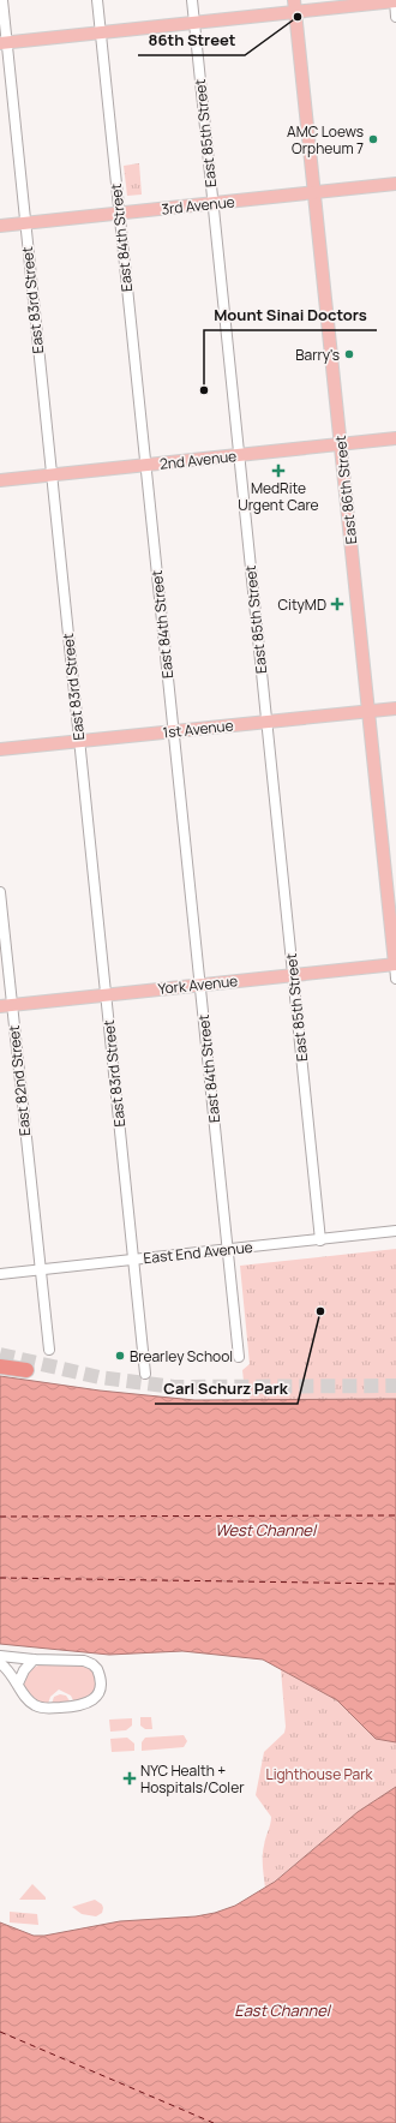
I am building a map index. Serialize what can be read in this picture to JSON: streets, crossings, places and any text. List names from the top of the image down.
{
  "streets": {
    "main road": [
      "3rd Avenue",
      "2nd Avenue",
      "East 86th Street",
      "1st Avenue",
      "York Avenue"
    ],
    "street": [
      "East 85th Street",
      "East 84th Street",
      "East 83rd Street",
      "East 82nd Street",
      "East End Avenue"
    ]
  },
  "crossings": [
    ["East 85th Street", "3rd Avenue"],
    ["East 85th Street", "2nd Avenue"],
    ["East 85th Street", "1st Avenue"],
    ["East 85th Street", "York Avenue"],
    ["East 85th Street", "East End Avenue"],
    ["3rd Avenue", "East 84th Street"],
    ["3rd Avenue", "East 83rd Street"],
    ["3rd Avenue", "East 86th Street"],
    ["East 84th Street", "2nd Avenue"],
    ["East 84th Street", "1st Avenue"],
    ["East 84th Street", "York Avenue"],
    ["East 84th Street", "East End Avenue"],
    ["East 83rd Street", "2nd Avenue"],
    ["East 83rd Street", "1st Avenue"],
    ["East 83rd Street", "York Avenue"],
    ["East 83rd Street", "East End Avenue"],
    ["2nd Avenue", "East 86th Street"],
    ["East 86th Street", "1st Avenue"],
    ["East 86th Street", "York Avenue"],
    ["York Avenue", "East 82nd Street"],
    ["East 82nd Street", "East End Avenue"]
  ],
  "water": ["West Channel", "East Channel"],
  "parks": ["Lighthouse Park"],
  "places": {
    "other": [
      "86th Street",
      "AMC Loews Orpheum 7",
      "Barry's",
      "Mount Sinai Doctors",
      "Carl Schurz Park",
      "Brearley School"
    ],
    "health": ["MedRite Urgent Care", "CityMD", "NYC Health + Hospitals/Coler"]
  }
}
